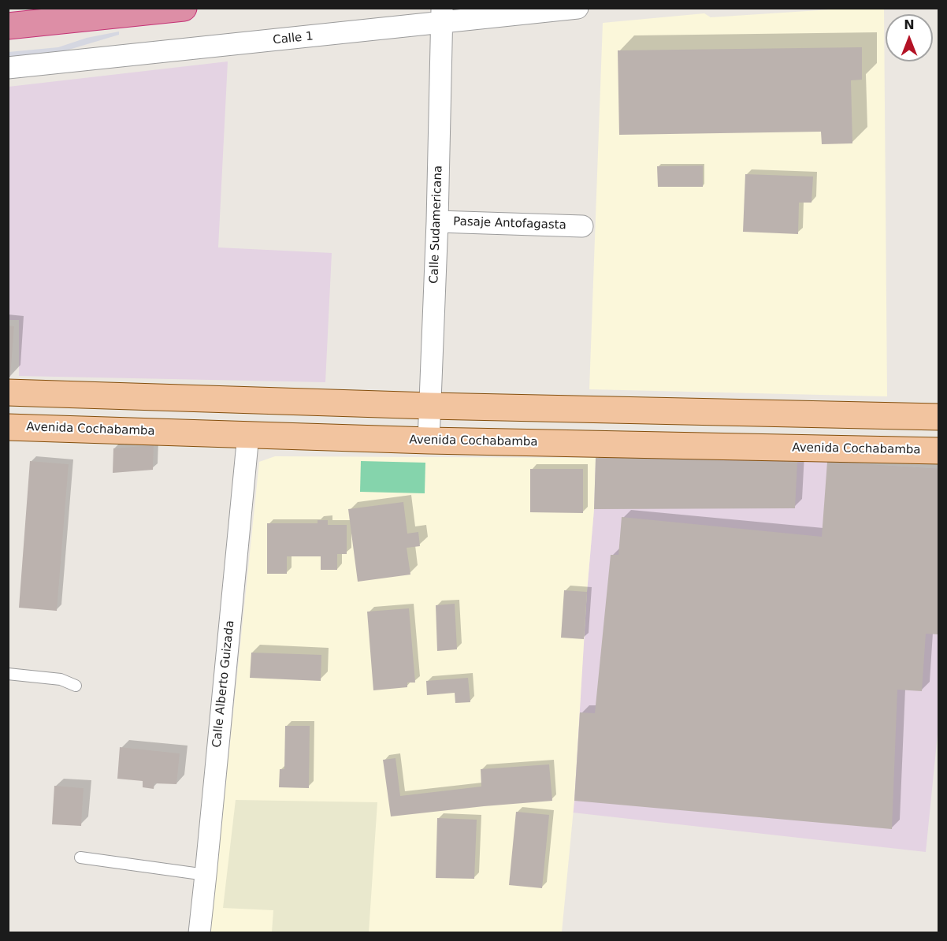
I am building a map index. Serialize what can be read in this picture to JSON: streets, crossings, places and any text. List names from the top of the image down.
{
  "streets": {
    "main road": ["Avenida Cochabamba"],
    "street": [
      "Calle 1",
      "Pasaje Antofagasta",
      "Calle Sudamericana",
      "Calle Alberto Guizada"
    ]
  },
  "crossings": [
    ["Calle 1", "Calle Sudamericana"],
    ["Pasaje Antofagasta", "Calle Sudamericana"],
    ["Calle Sudamericana", "Avenida Cochabamba"],
    ["Avenida Cochabamba", "Calle Alberto Guizada"]
  ],
  "north": "top"
}
